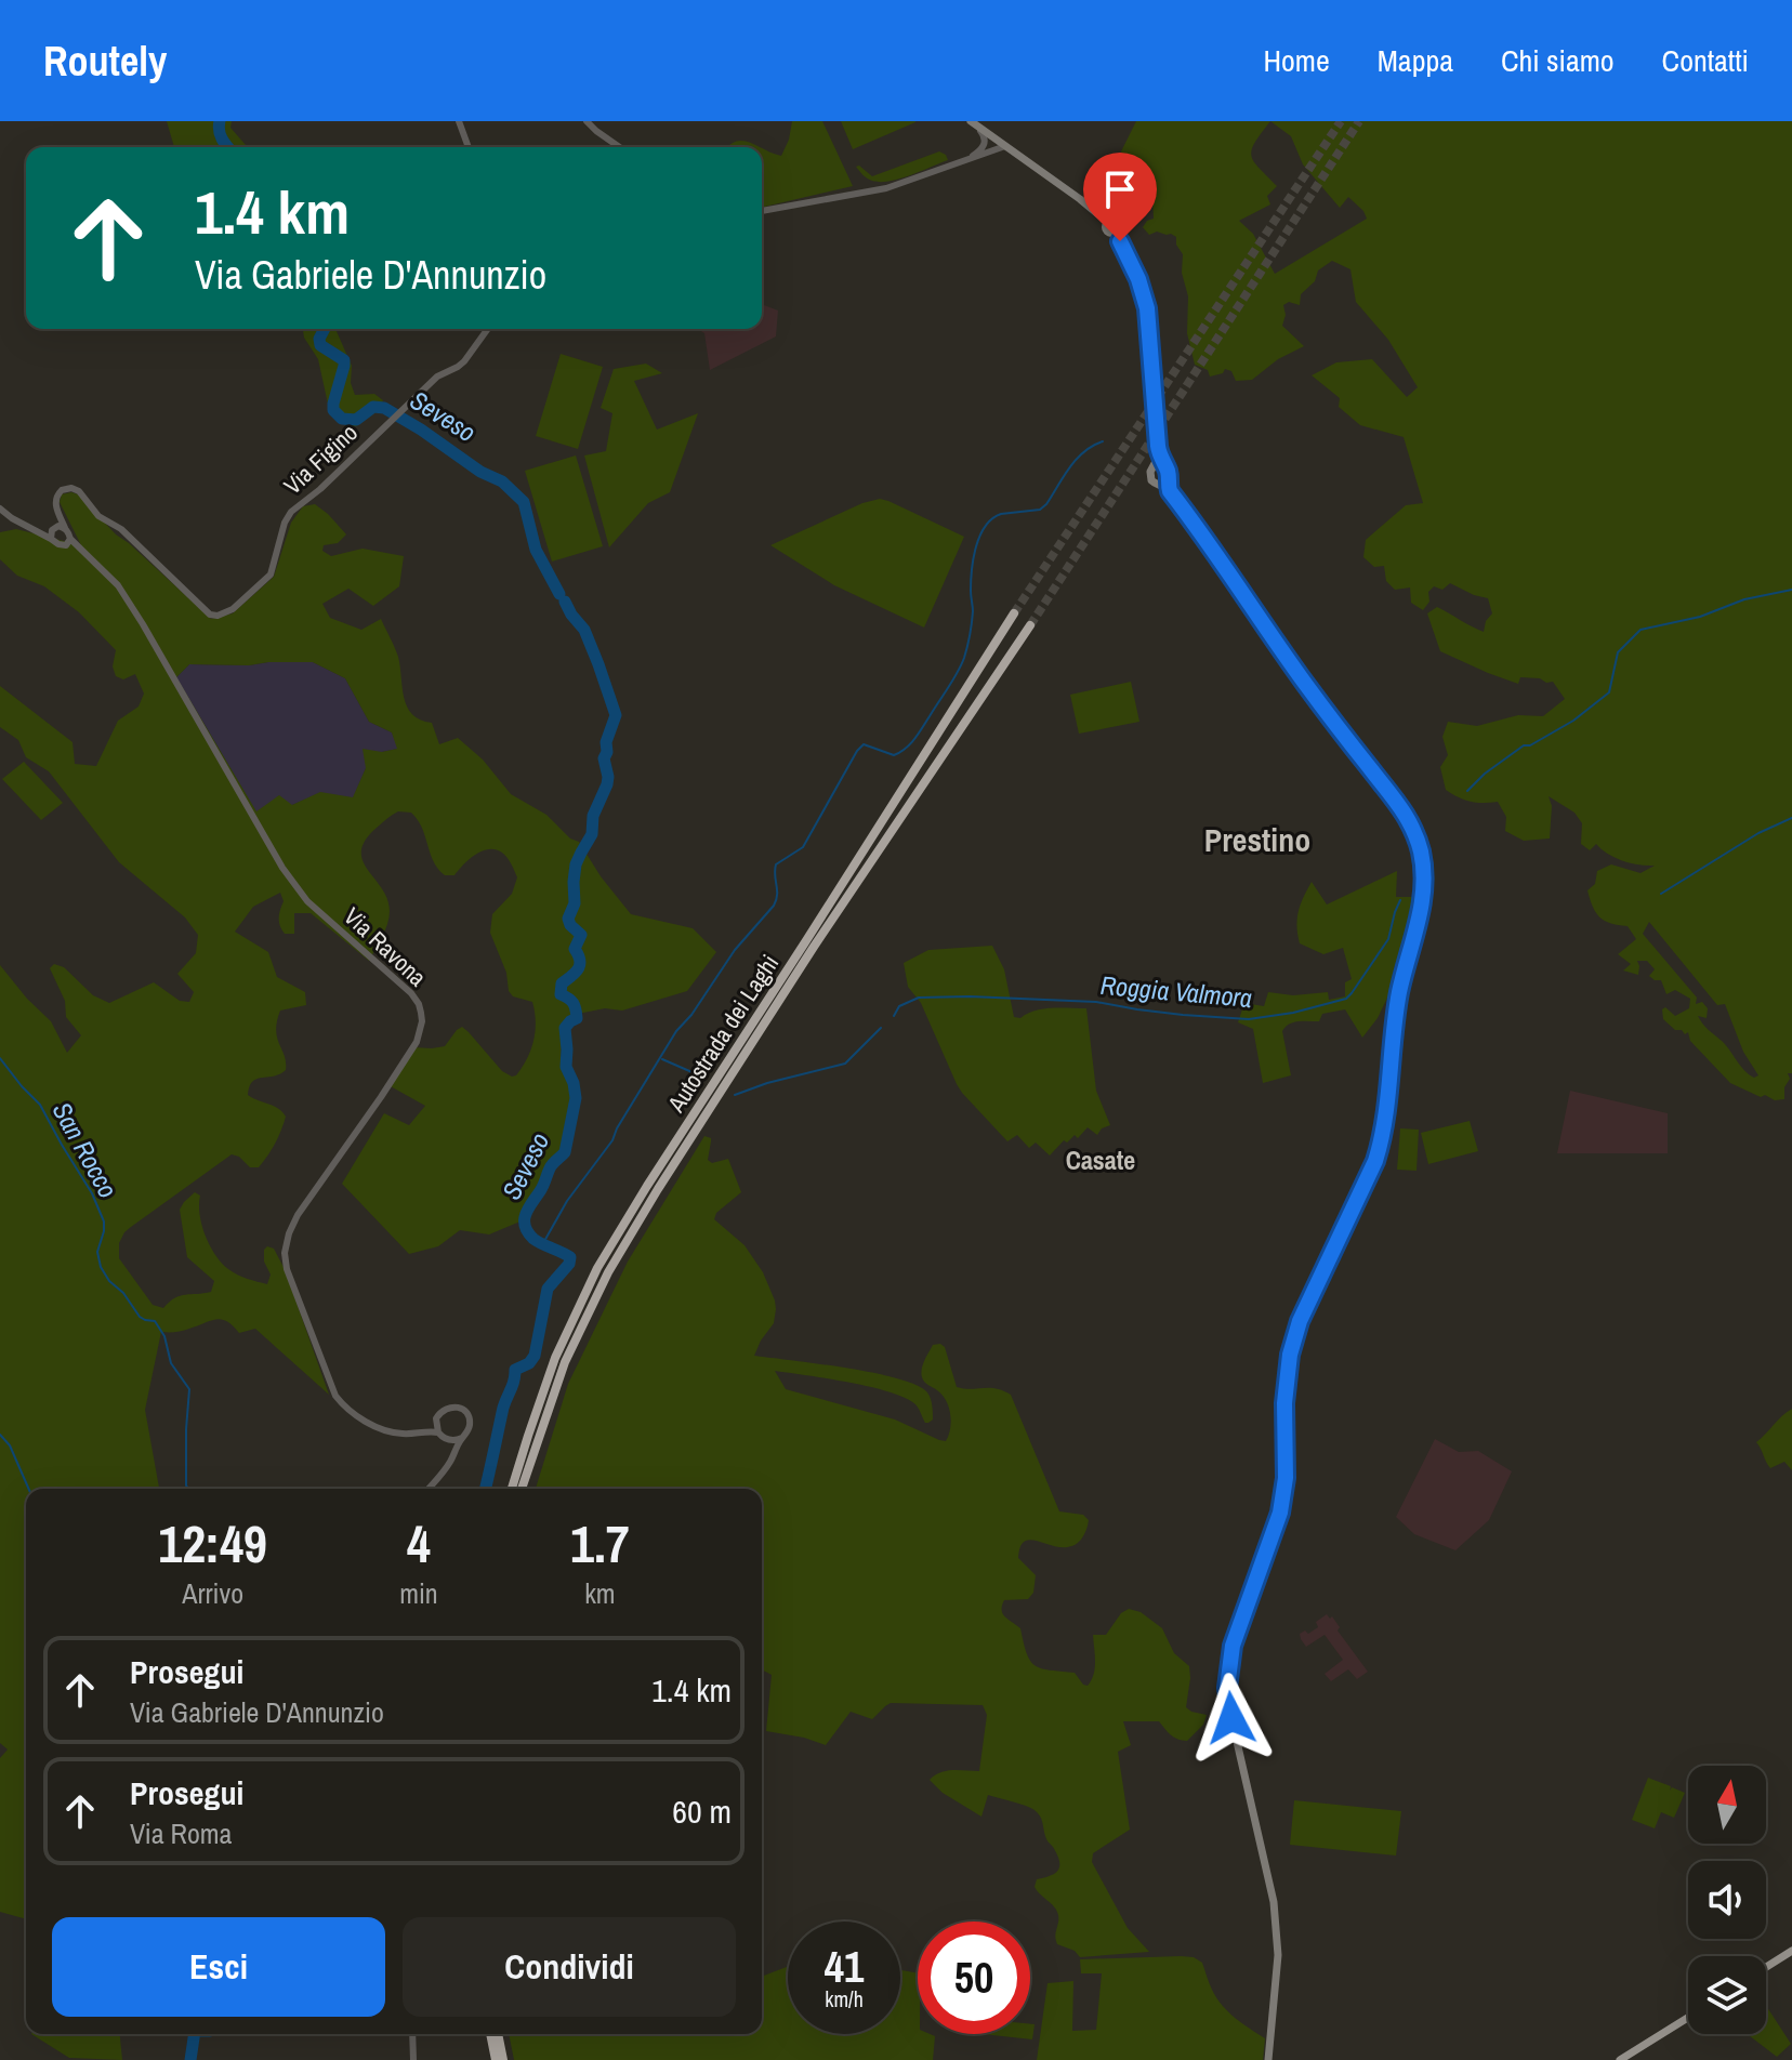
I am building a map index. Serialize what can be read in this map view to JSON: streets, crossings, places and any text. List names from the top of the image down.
{
  "streets": {
    "highway": ["Autostrada dei Laghi"],
    "street": ["Via Figino", "Via Ravona"]
  },
  "crossings": [
    ["Via Figino", "Via Ravona"]
  ],
  "districts": ["Prestino", "Casate"],
  "water": ["Seveso", "Roggia Valmora", "San Rocco"],
  "north": "top",
  "page": {
    "header": "Routely",
    "nav": [
      "Home",
      "Mappa",
      "Chi siamo",
      "Contatti"
    ],
    "turn": ["1.4 km", "Via Gabriele D'Annunzio"],
    "eta": [
      "12:49",
      "Arrivo",
      "4",
      "min",
      "1.7",
      "km"
    ],
    "list": [
      {
        "name": "Prosegui",
        "note": "Via Gabriele D'Annunzio",
        "value": "1.4 km"
      },
      {
        "name": "Prosegui",
        "note": "Via Roma",
        "value": "60 m"
      }
    ],
    "buttons": ["Esci", "Condividi"],
    "speed": "41 km/h",
    "limit": "50"
  }
}
